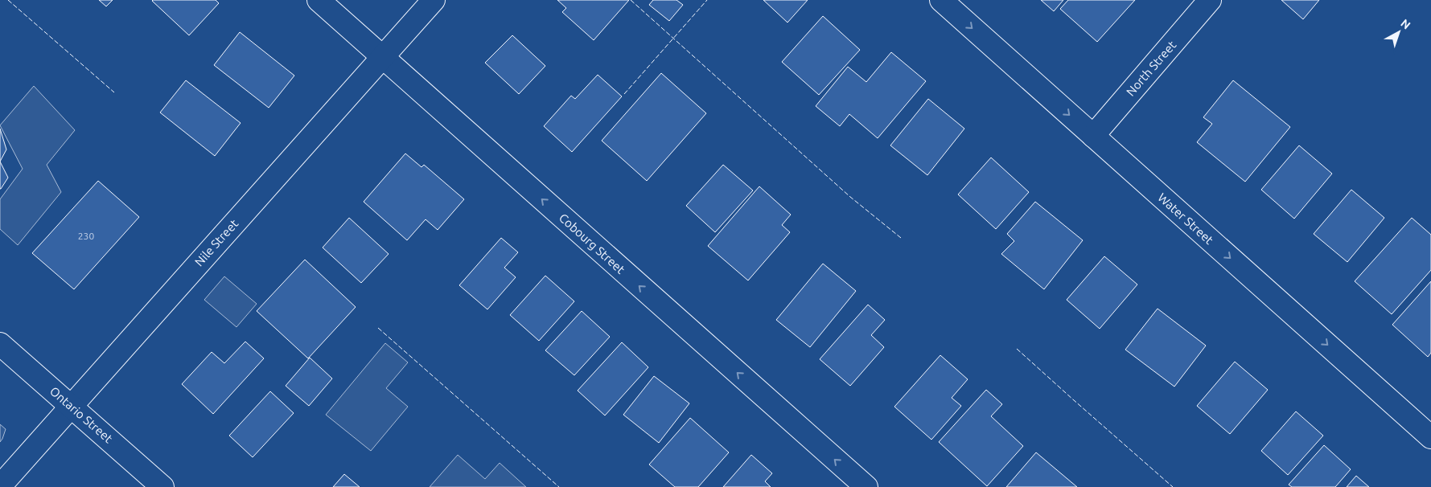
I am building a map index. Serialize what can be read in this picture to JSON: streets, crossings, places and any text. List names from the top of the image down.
{
  "streets": {
    "street": [
      "North Street",
      "Water Street",
      "Nile Street",
      "Cobourg Street",
      "Ontario Street"
    ]
  },
  "crossings": [
    ["North Street", "Water Street"],
    ["Nile Street", "Cobourg Street"],
    ["Nile Street", "Ontario Street"]
  ],
  "one_way": ["Water Street", "Cobourg Street"],
  "house_numbers": ["230"],
  "north": "top right"
}
